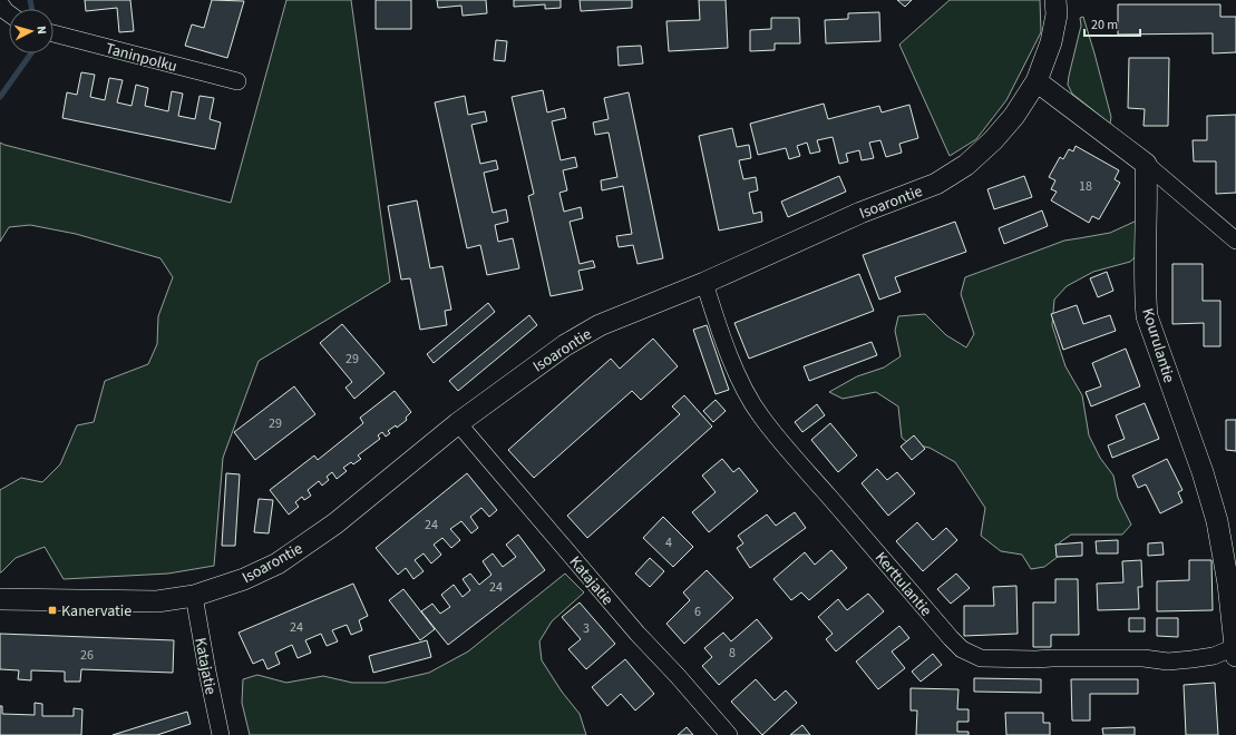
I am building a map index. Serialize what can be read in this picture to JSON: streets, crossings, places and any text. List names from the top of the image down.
{
  "streets": {
    "street": [
      "Taninpolku",
      "Isoarontie",
      "Kourulantie",
      "Katajatie",
      "Kerttulantie"
    ]
  },
  "crossings": [
    ["Isoarontie", "Katajatie"],
    ["Isoarontie", "Kerttulantie"],
    ["Kourulantie", "Kerttulantie"]
  ],
  "places": {
    "transit": ["Kanervatie"]
  },
  "house_numbers": [
    "18",
    "29",
    "29",
    "24",
    "4",
    "24",
    "6",
    "24",
    "3",
    "8",
    "26"
  ],
  "scale_bar": "20 m",
  "north": "right"
}
